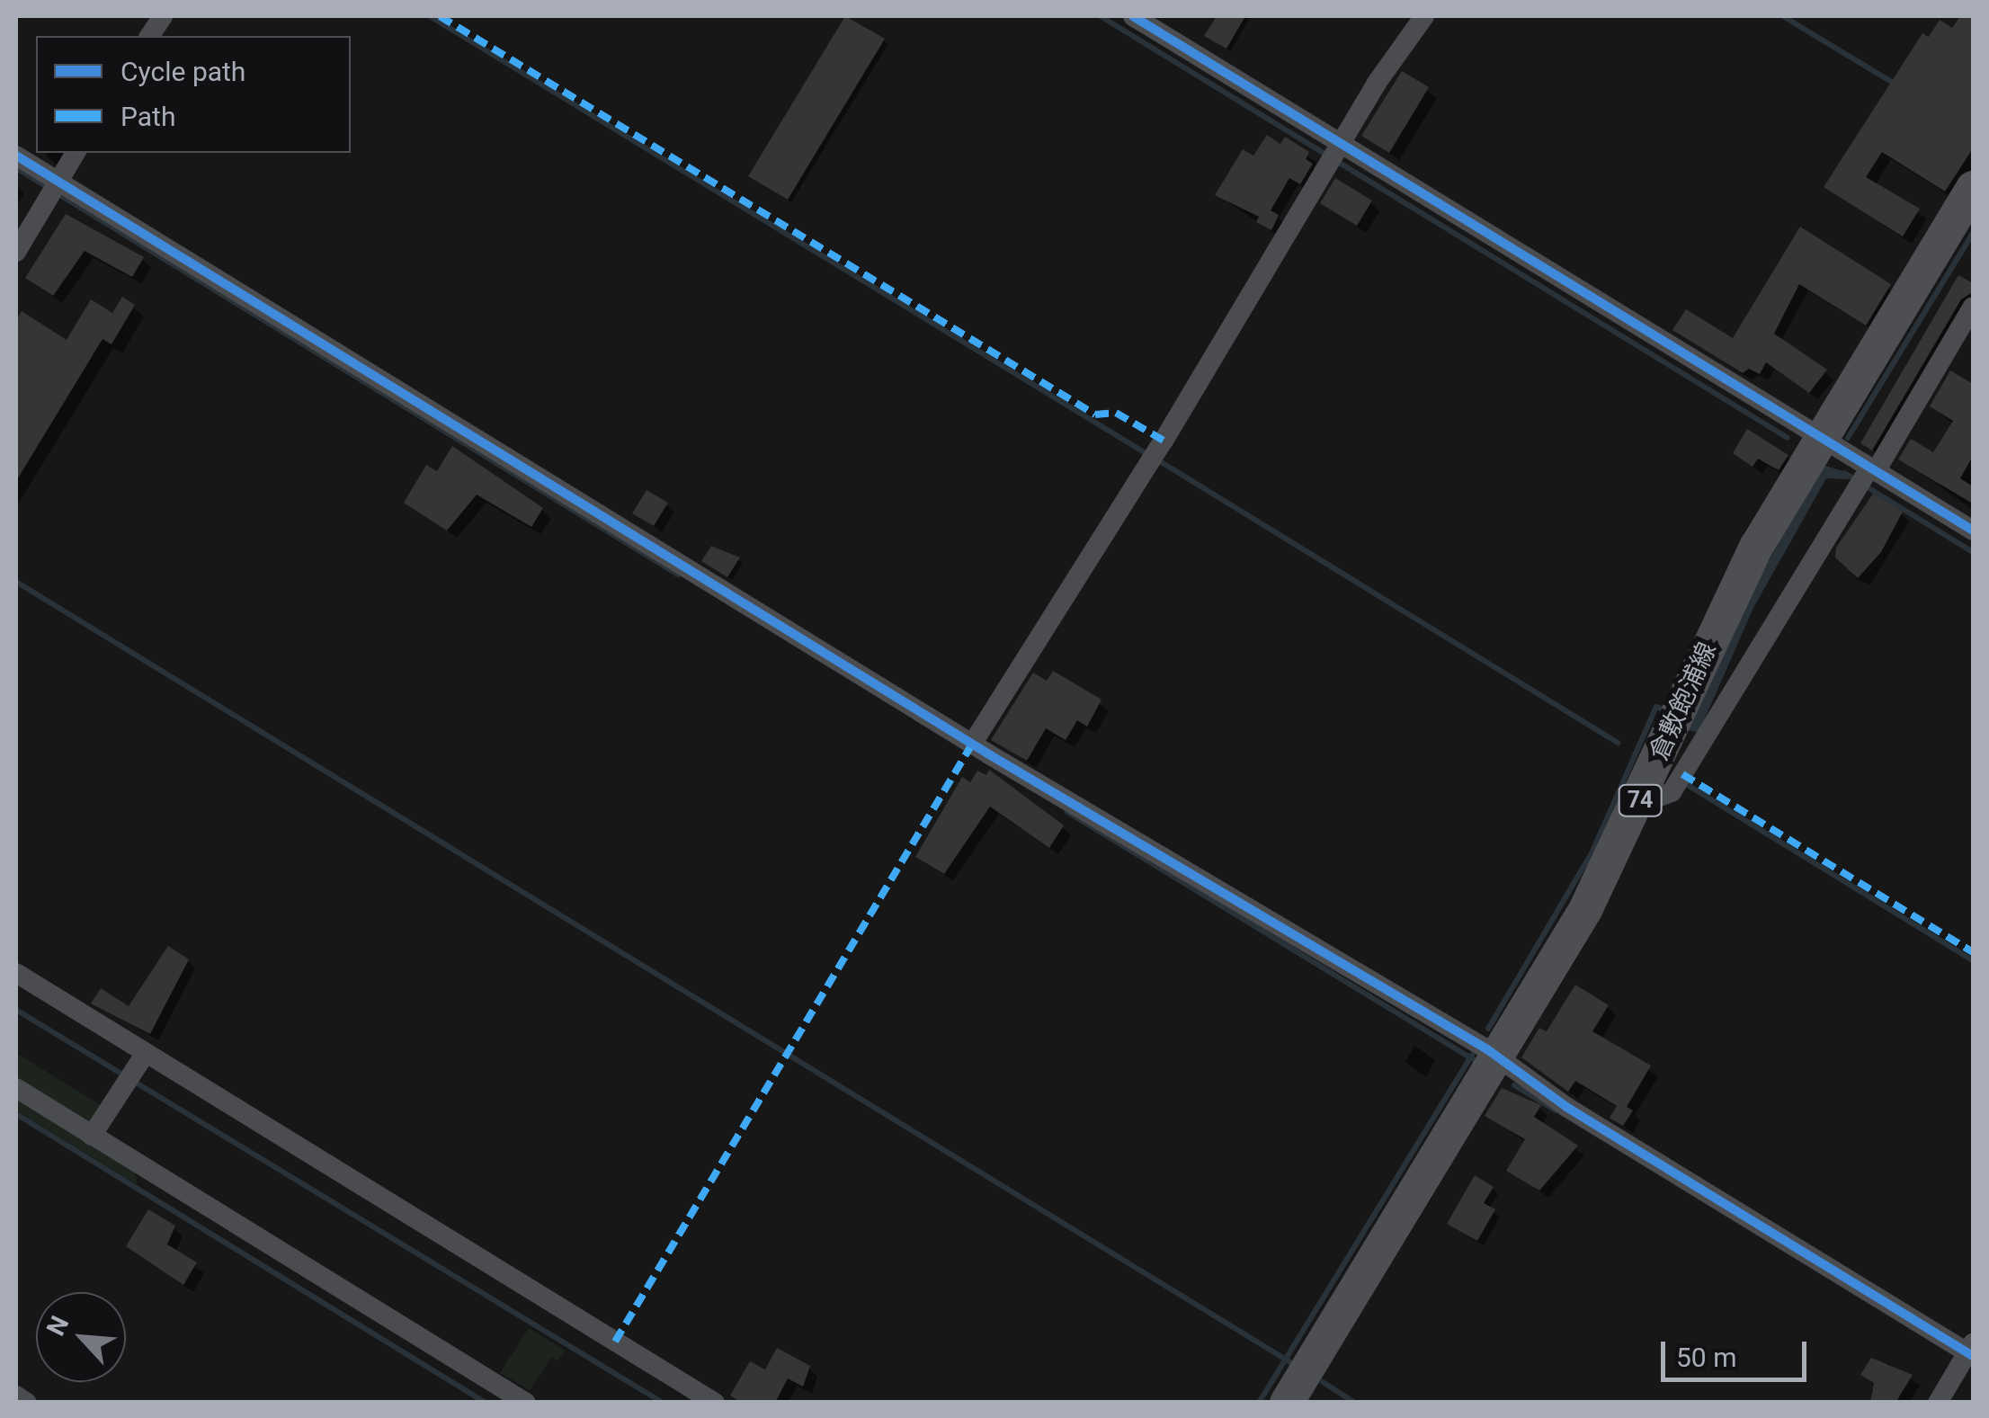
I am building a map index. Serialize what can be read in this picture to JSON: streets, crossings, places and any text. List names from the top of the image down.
{
  "streets": {
    "main road": ["倉敷飽浦線", "74"]
  },
  "legend": ["Cycle path", "Path"],
  "scale_bar": "50 m",
  "north": "top left"
}
